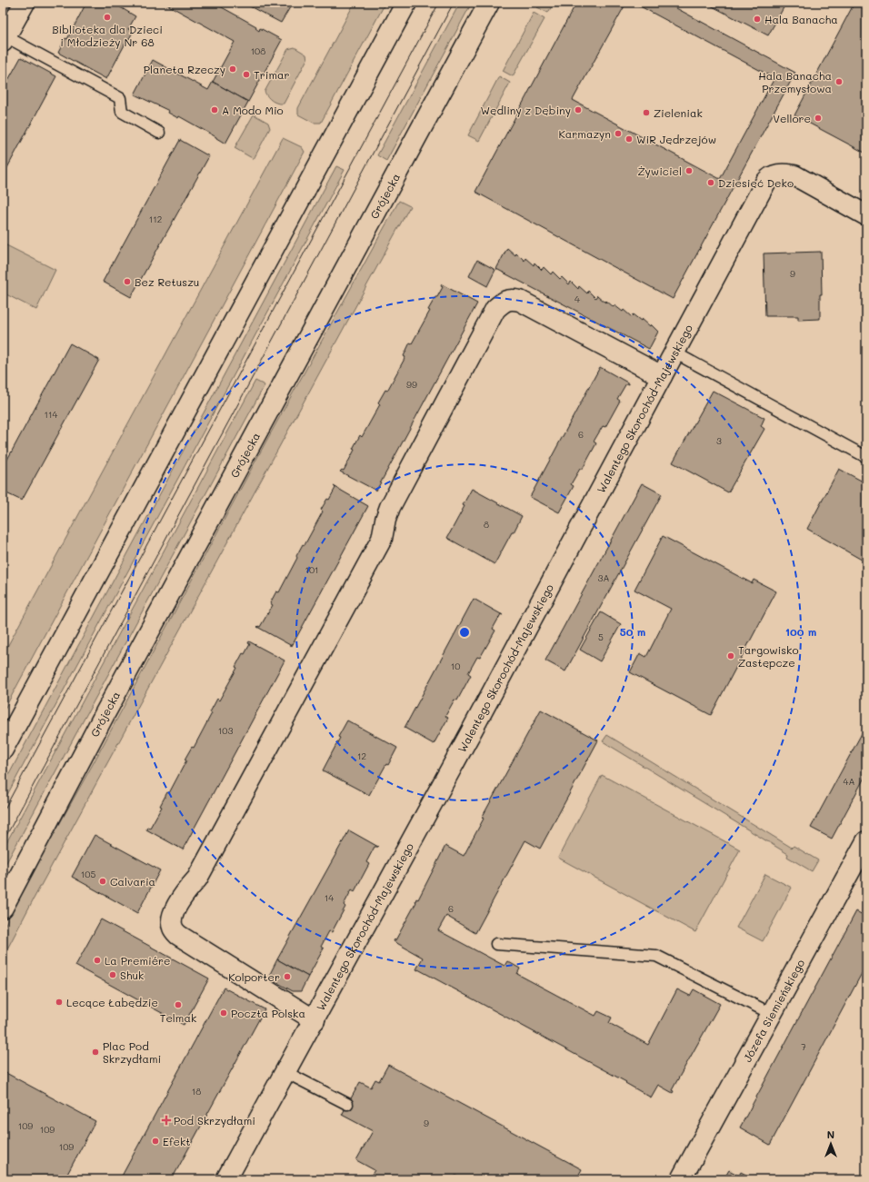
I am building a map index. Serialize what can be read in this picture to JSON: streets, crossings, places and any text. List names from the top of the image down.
{
  "streets": {
    "street": ["Grójecka", "Walentego Skorochód-Majewskiego", "Józefa Siemieńskiego"]
  },
  "places": {
    "other": [
      "Biblioteka dla Dzieci i Młodzieży Nr 68",
      "Hala Banacha",
      "Planeta Rzeczy",
      "Trimar",
      "Hala Banacha Przemysłowa",
      "A Modo Mio",
      "Wędliny z Dębiny",
      "Zieleniak",
      "Vellore",
      "Karmazyn",
      "WiR Jędrzejów",
      "Żywiciel",
      "Dziesięć Deko",
      "Bez Retuszu",
      "Targowisko Zastępcze",
      "Calvaria",
      "La Premiére",
      "Shuk",
      "Kolporter",
      "Lecące Łabędzie",
      "Telmak",
      "Poczta Polska",
      "Plac Pod Skrzydłami",
      "Efekt"
    ],
    "health": ["Pod Skrzydłami"]
  },
  "house_numbers": [
    "108",
    "112",
    "9",
    "4",
    "99",
    "114",
    "6",
    "3",
    "8",
    "101",
    "3A",
    "5",
    "10",
    "103",
    "12",
    "4A",
    "105",
    "14",
    "6",
    "7",
    "18",
    "9",
    "109",
    "109",
    "109"
  ],
  "north": "top",
  "rings": ["50 m", "100 m"]
}
